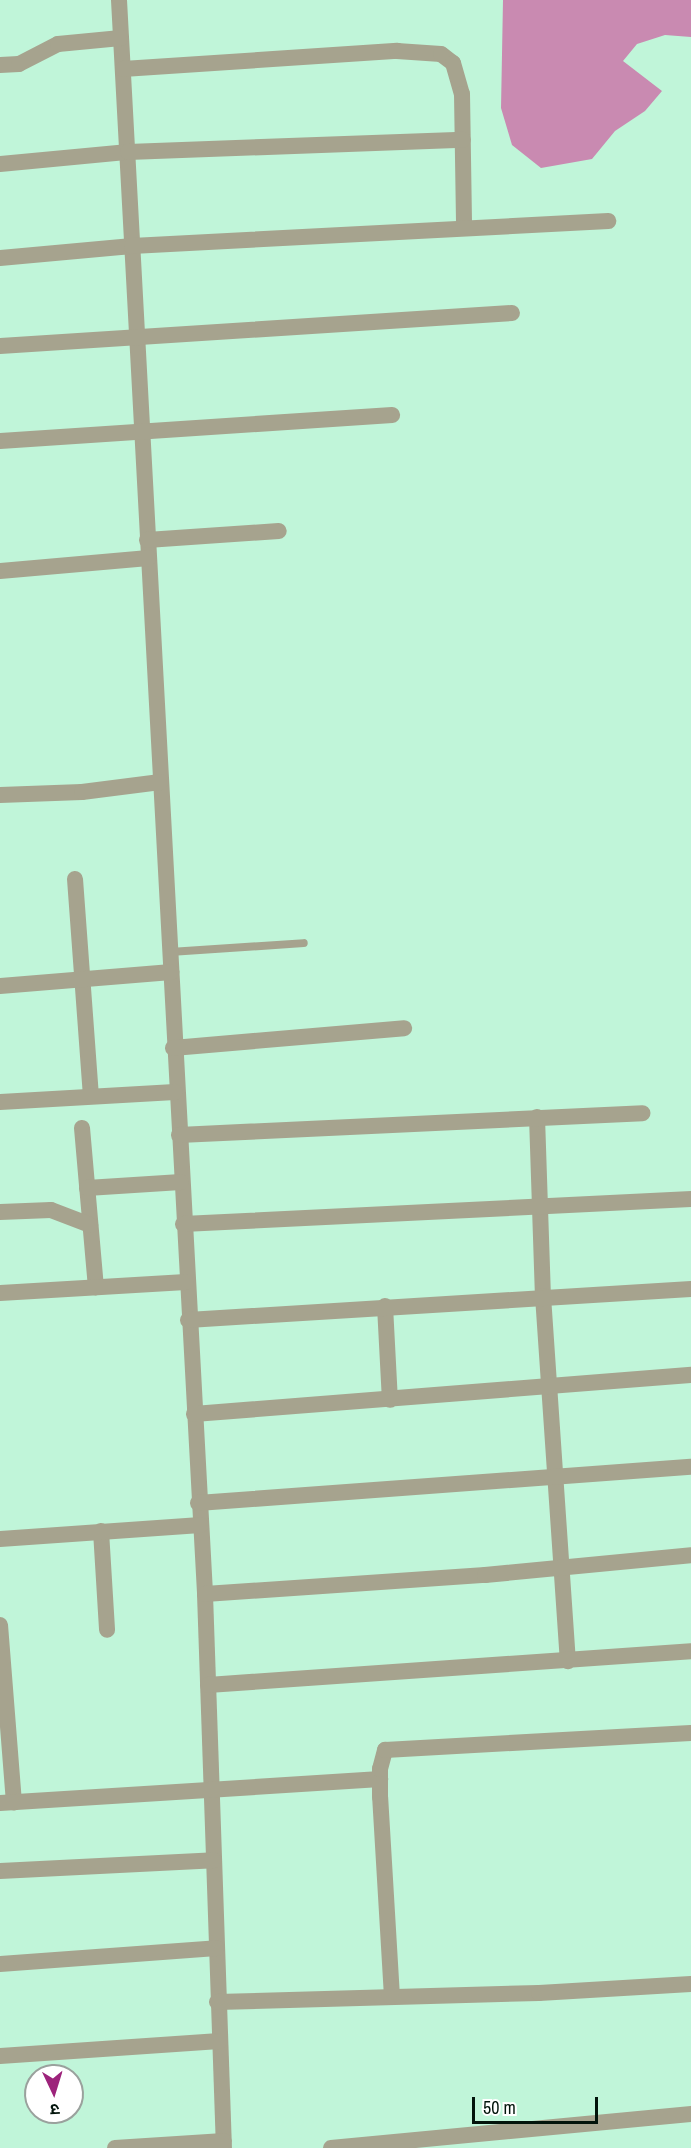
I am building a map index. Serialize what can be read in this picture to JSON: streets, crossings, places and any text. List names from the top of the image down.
{
  "scale_bar": "50 m",
  "north": "bottom"
}
